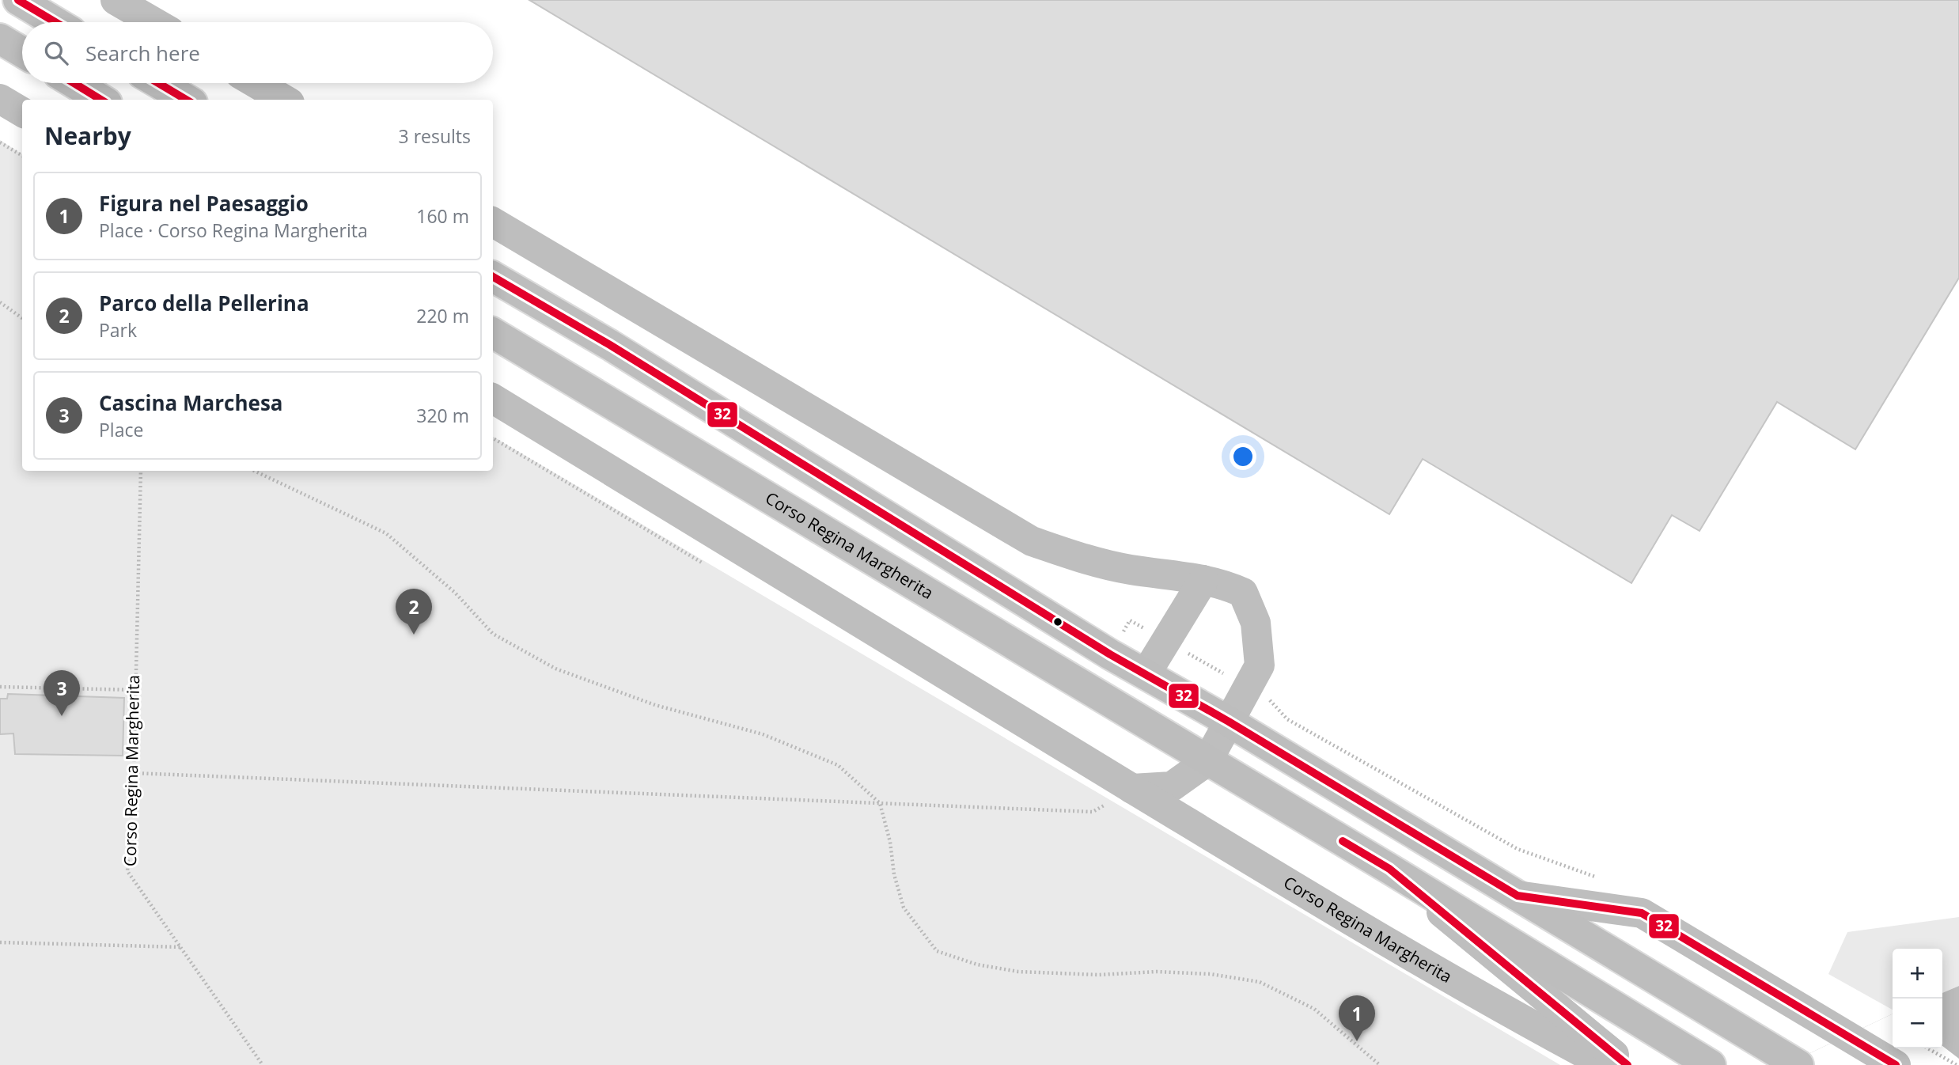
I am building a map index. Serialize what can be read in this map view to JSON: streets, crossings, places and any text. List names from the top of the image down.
{
  "streets": {
    "main road": ["Corso Regina Margherita"]
  },
  "lines": ["transit line 32"],
  "page": {
    "search": "Search here",
    "heading": ["Nearby", "3 results"],
    "list": [
      {
        "mark": "1",
        "name": "Figura nel Paesaggio",
        "note": "Place · Corso Regina Margherita",
        "value": "160 m"
      },
      {
        "mark": "2",
        "name": "Parco della Pellerina",
        "note": "Park",
        "value": "220 m"
      },
      {
        "mark": "3",
        "name": "Cascina Marchesa",
        "note": "Place",
        "value": "320 m"
      }
    ],
    "pins": ["2", "3", "1"],
    "map_buttons": ["+", "−"]
  }
}
